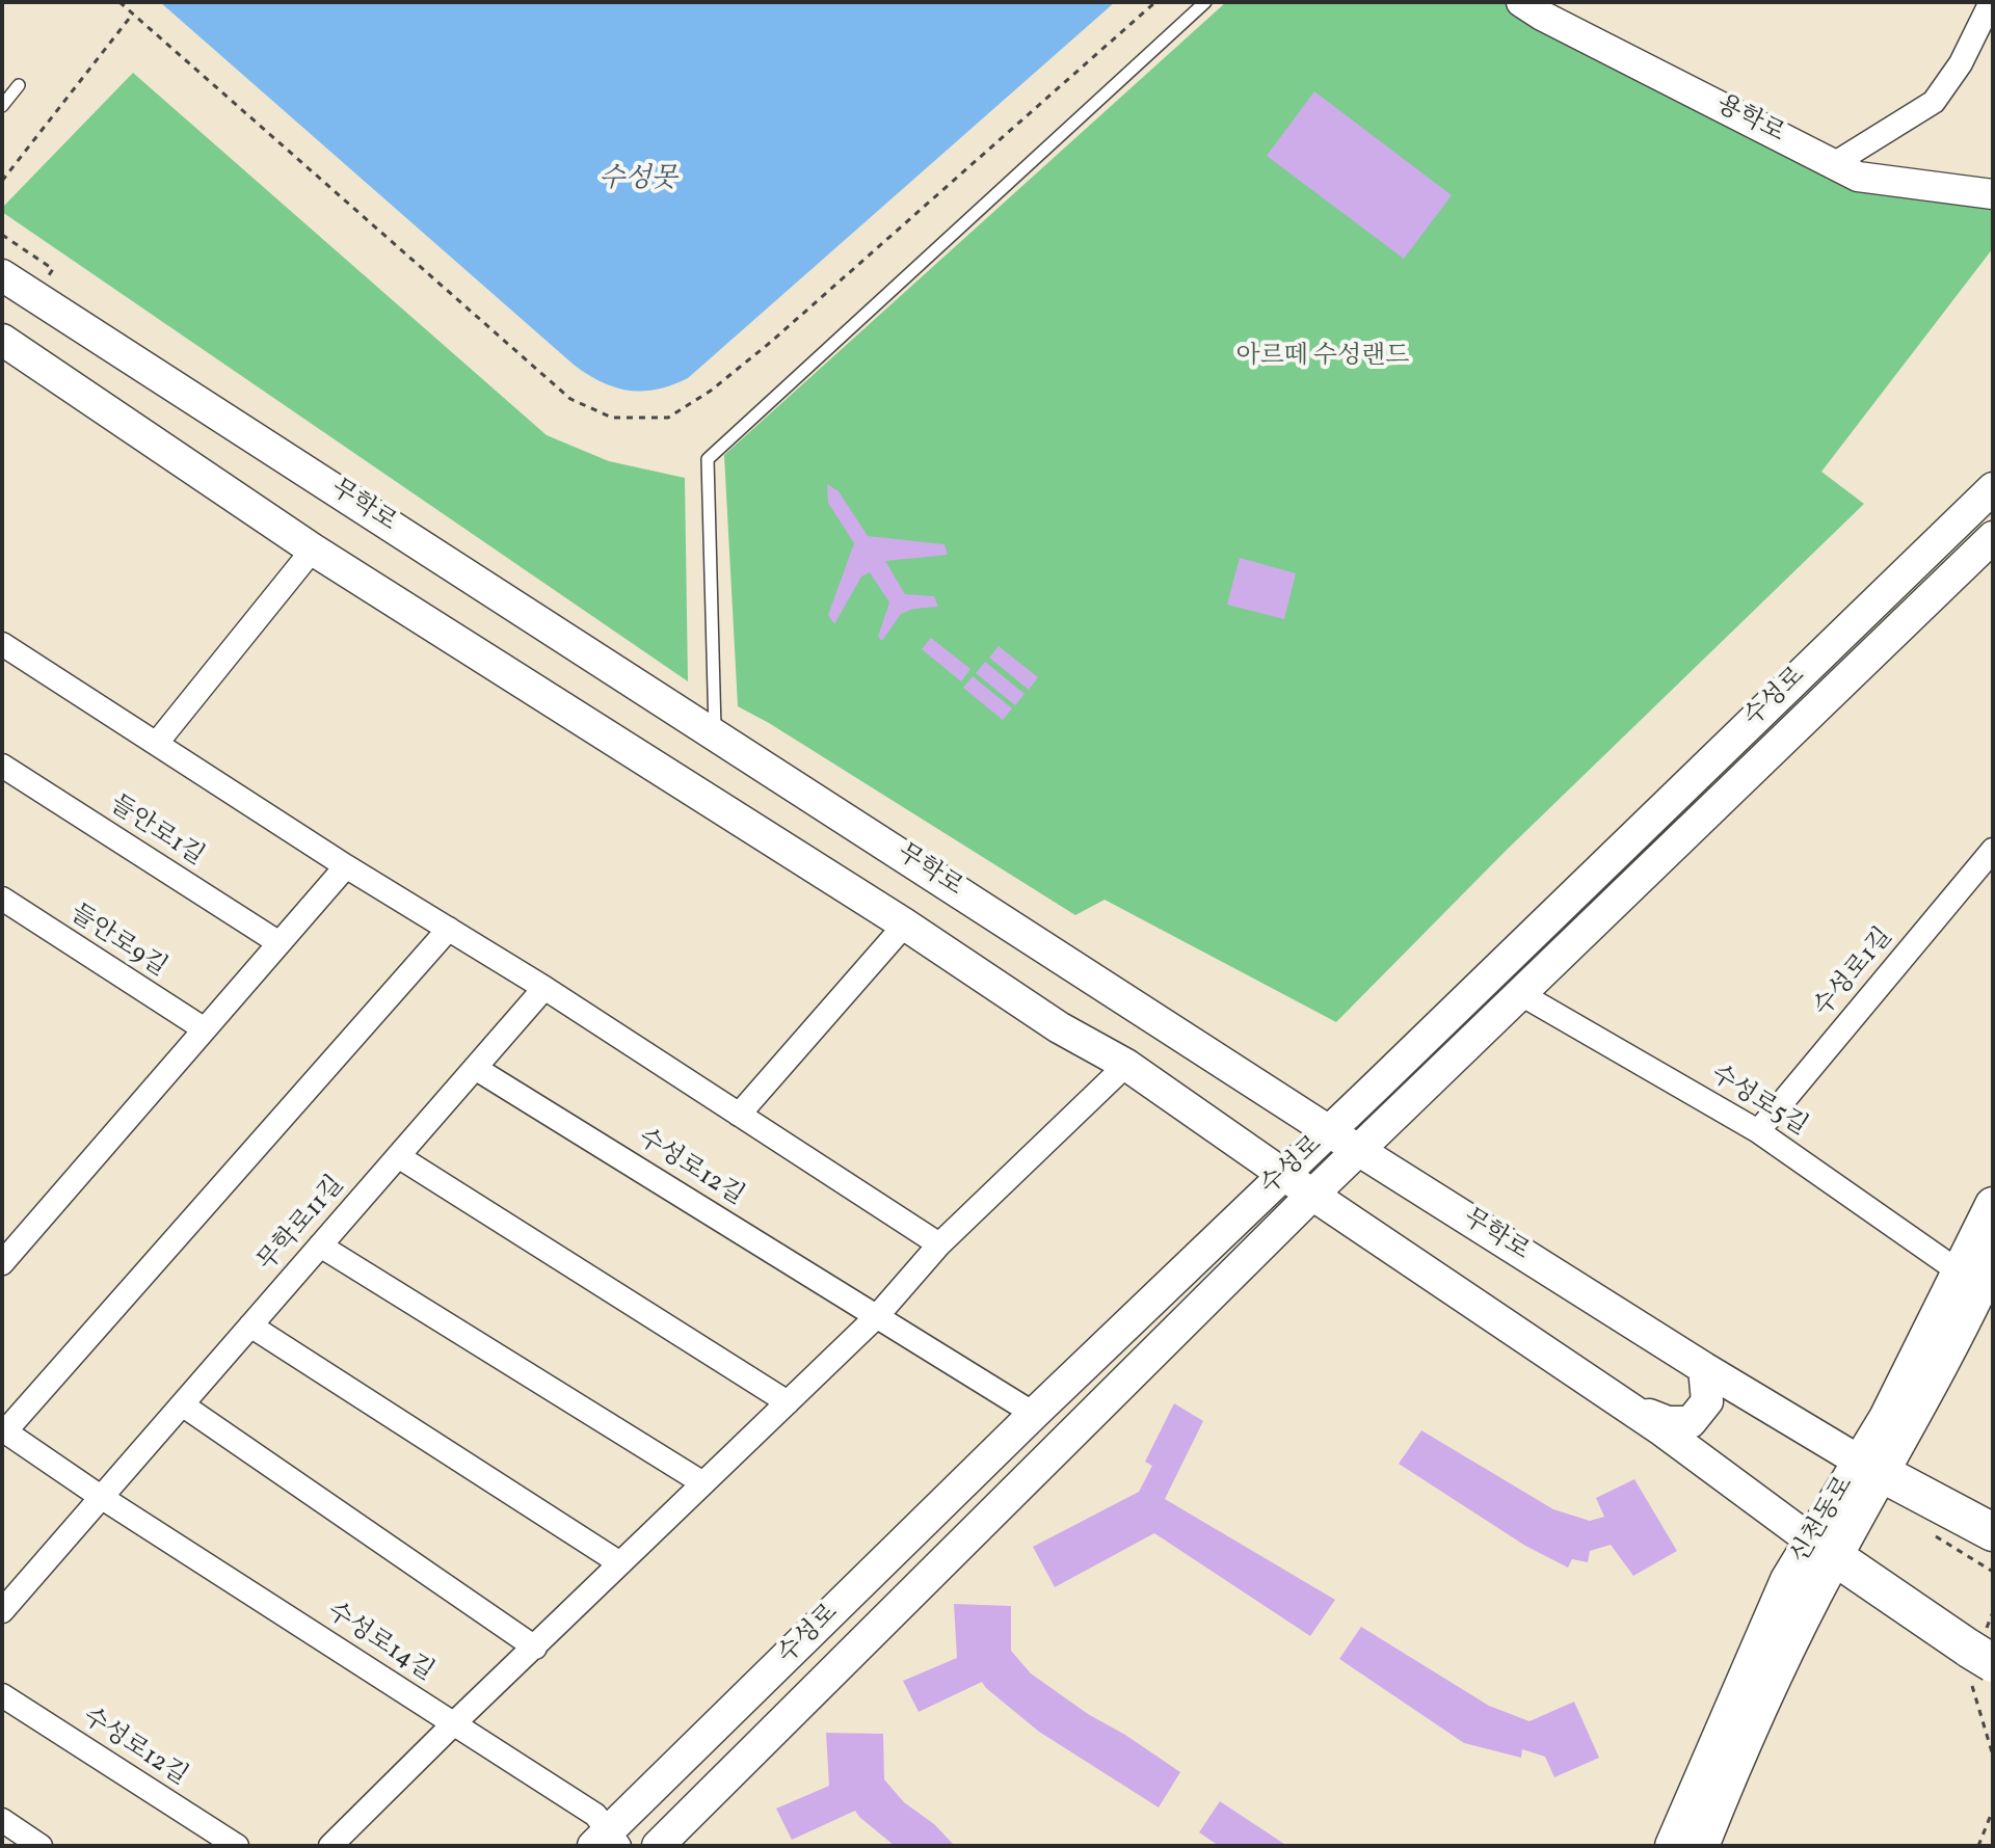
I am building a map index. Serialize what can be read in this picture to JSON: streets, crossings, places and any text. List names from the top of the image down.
{
  "streets": {
    "main road": ["무학로", "수성로", "신천동로"],
    "street": [
      "용학로",
      "들안로1길",
      "들안로9길",
      "수성로1길",
      "수성로5길",
      "수성로12길",
      "무학로11길",
      "수성로14길"
    ]
  },
  "crossings": [
    ["무학로", "수성로"],
    ["무학로", "신천동로"],
    ["수성로", "수성로5길"],
    ["수성로", "수성로12길"],
    ["수성로", "수성로14길"],
    ["수성로1길", "수성로5길"],
    ["수성로5길", "신천동로"],
    ["수성로12길", "무학로11길"],
    ["무학로11길", "수성로14길"]
  ],
  "water": ["수성못"],
  "parks": ["아르떼 수성랜드"]
}
